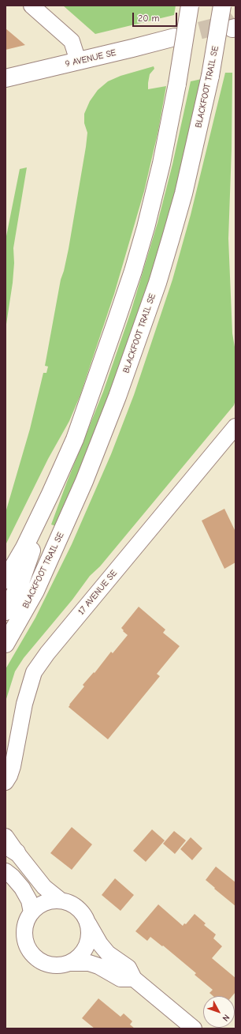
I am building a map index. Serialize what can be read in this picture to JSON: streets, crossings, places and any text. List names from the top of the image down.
{
  "streets": {
    "main road": ["9 AVENUE SE", "BLACKFOOT TRAIL SE"],
    "street": ["17 AVENUE SE"]
  },
  "scale_bar": "20 m",
  "north": "bottom right"
}
